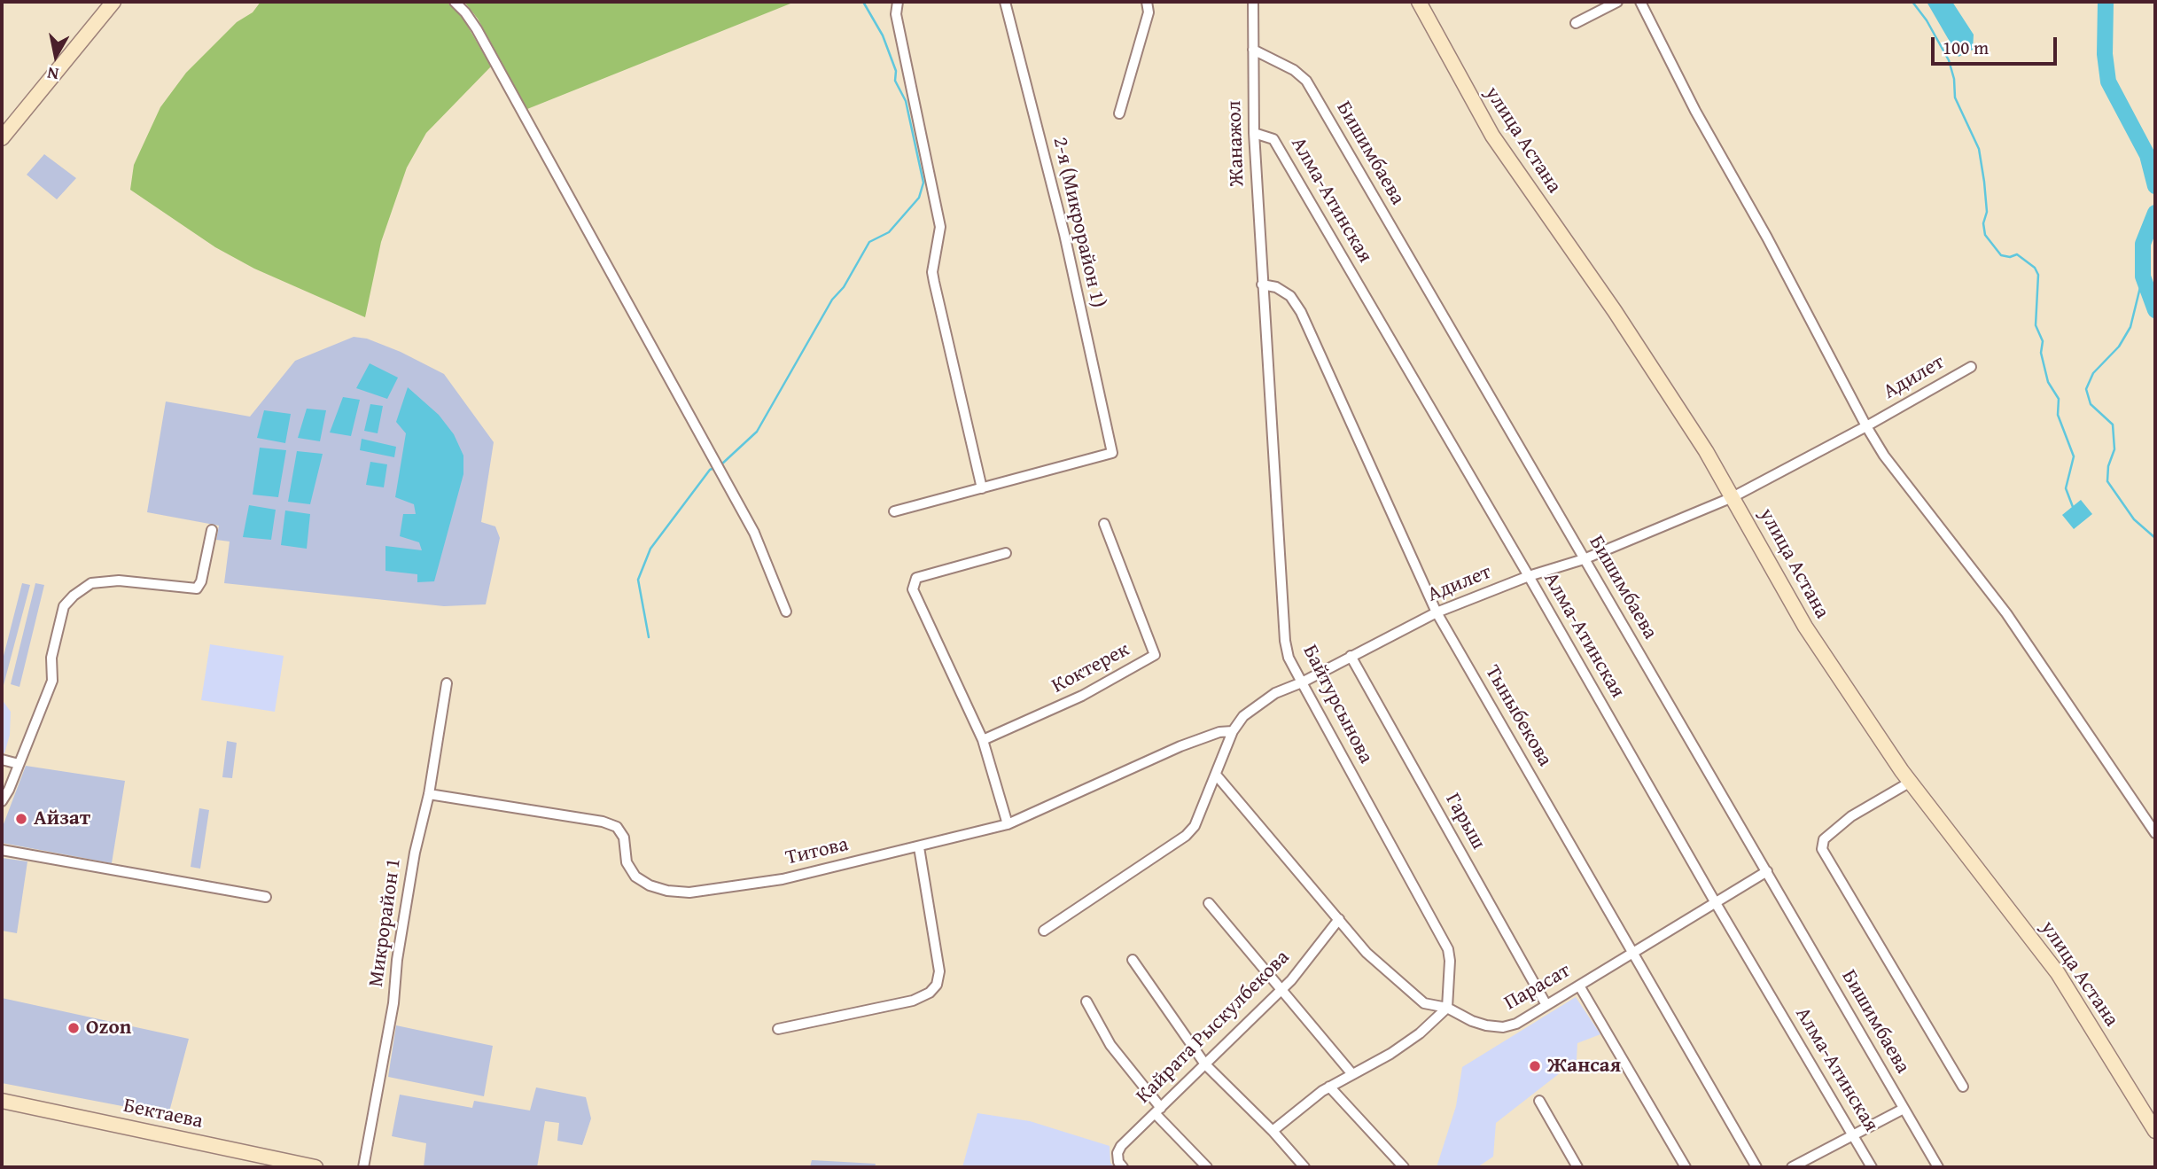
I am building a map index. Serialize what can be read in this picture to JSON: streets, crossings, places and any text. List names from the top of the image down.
{
  "streets": {
    "main road": ["улица Астана", "Бектаева"],
    "street": [
      "Жанажол",
      "Бишимбаева",
      "Алма-Атинская",
      "2-я (Микрорайон 1)",
      "Адилет",
      "Коктерек",
      "Байтурсынова",
      "Тыныбекова",
      "Гарыш",
      "Титова",
      "Микрорайон 1",
      "Парасат",
      "Кайрата Рыскулбекова"
    ]
  },
  "crossings": [
    ["улица Астана", "Адилет"],
    ["Жанажол", "Бишимбаева"],
    ["Жанажол", "Алма-Атинская"],
    ["Жанажол", "Байтурсынова"],
    ["Жанажол", "Тыныбекова"],
    ["Бишимбаева", "Адилет"],
    ["Бишимбаева", "Парасат"],
    ["Алма-Атинская", "Адилет"],
    ["Алма-Атинская", "Парасат"],
    ["Адилет", "Байтурсынова"],
    ["Адилет", "Тыныбекова"],
    ["Адилет", "Гарыш"],
    ["Адилет", "Титова"],
    ["Адилет", "Парасат"],
    ["Байтурсынова", "Тыныбекова"],
    ["Байтурсынова", "Парасат"],
    ["Тыныбекова", "Парасат"],
    ["Гарыш", "Парасат"],
    ["Титова", "Микрорайон 1"],
    ["Парасат", "Кайрата Рыскулбекова"]
  ],
  "places": ["Айзат", "Ozon", "Жансая"],
  "scale_bar": "100 m",
  "north": "bottom"
}
